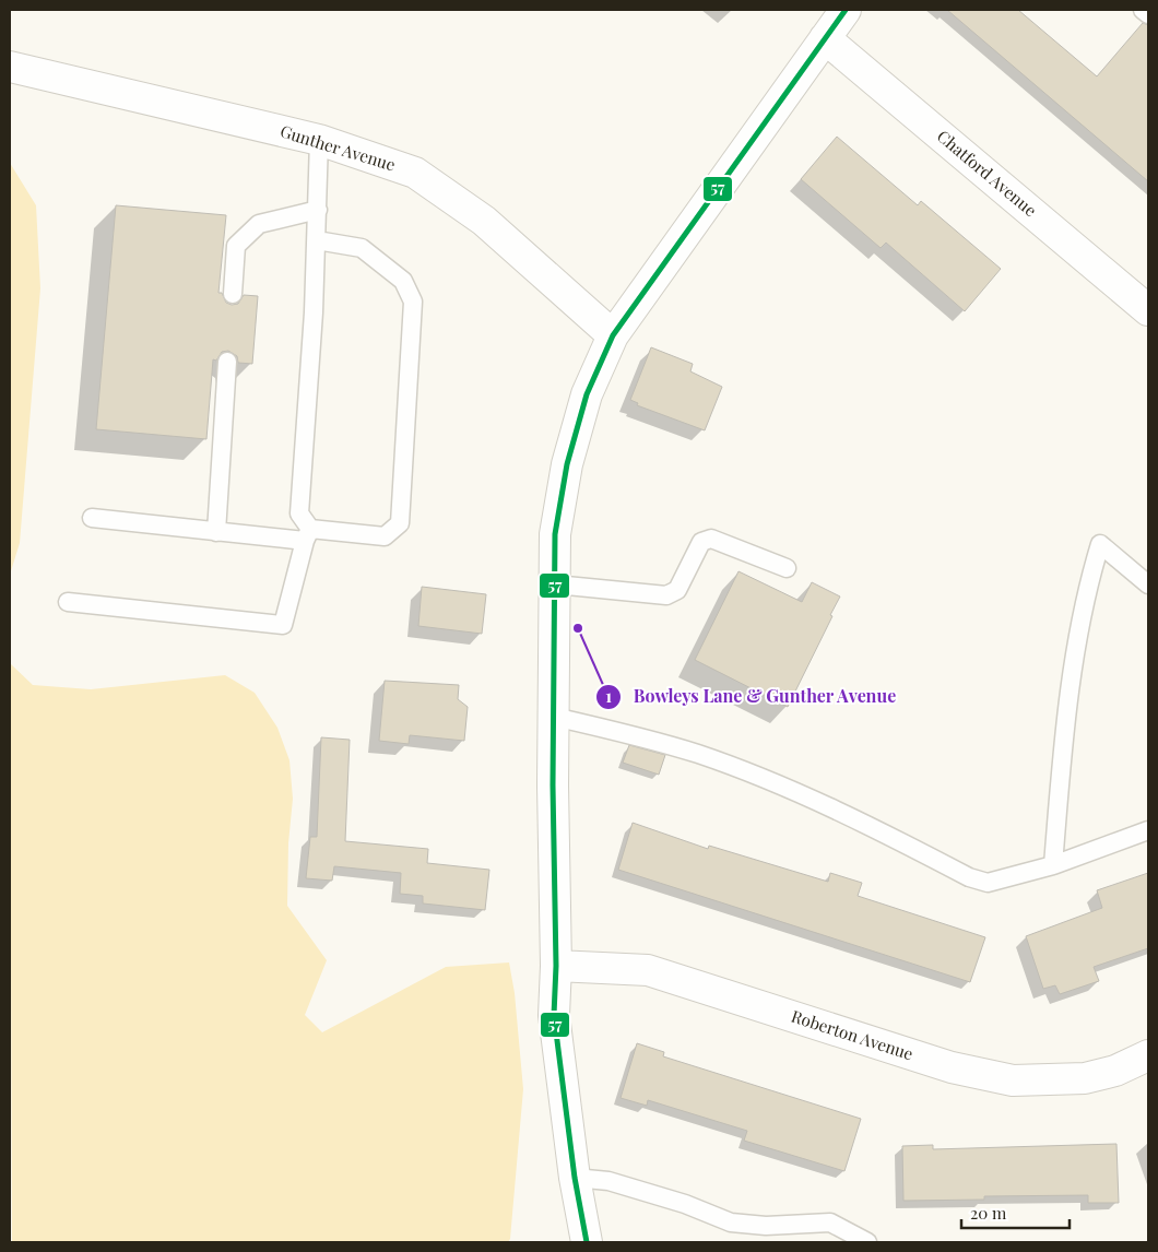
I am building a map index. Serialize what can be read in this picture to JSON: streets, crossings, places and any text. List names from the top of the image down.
{
  "streets": {
    "street": ["Gunther Avenue", "Chatford Avenue", "Roberton Avenue"]
  },
  "places": ["Bowleys Lane & Gunther Avenue"],
  "lines": ["transit line 57"],
  "scale_bar": "20 m"
}
